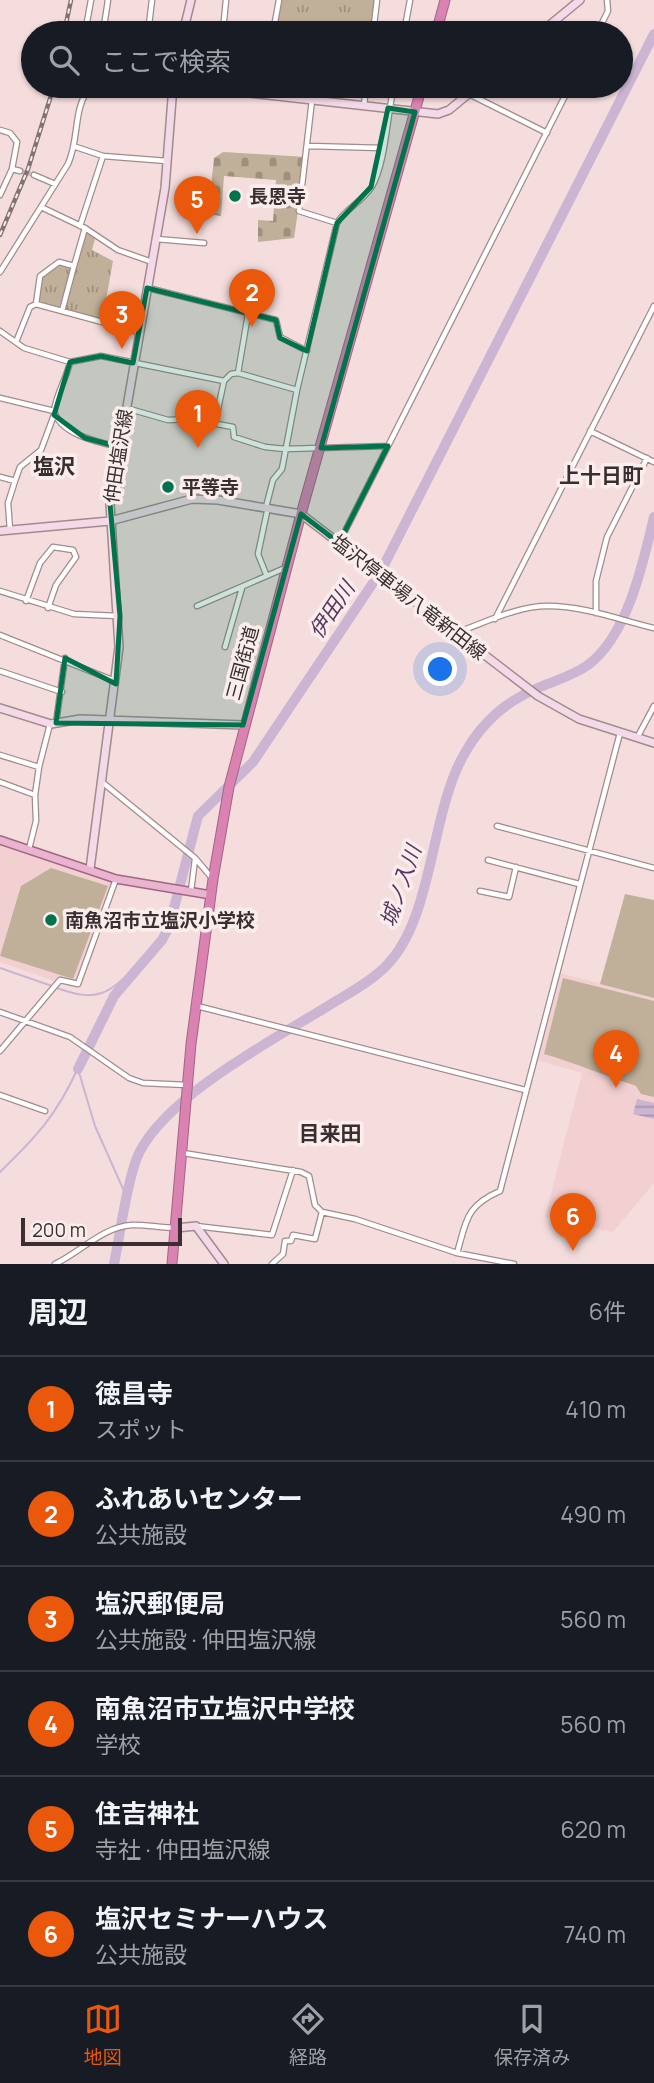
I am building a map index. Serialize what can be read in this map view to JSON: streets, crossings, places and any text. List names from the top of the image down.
{
  "streets": {
    "highway": ["三国街道"],
    "main road": ["仲田塩沢線", "塩沢停車場八竜新田線"]
  },
  "crossings": [
    ["塩沢停車場八竜新田線", "三国街道"]
  ],
  "districts": ["塩沢", "上十日町", "目来田"],
  "water": ["伊田川", "城ノ入川"],
  "places": ["長恩寺", "平等寺", "南魚沼市立塩沢小学校"],
  "scale_bar": "200 m",
  "page": {
    "search": "ここで検索",
    "pins": [
      "5",
      "2",
      "3",
      "1",
      "4",
      "6"
    ],
    "scale": "200 m",
    "heading": ["周辺", "6件"],
    "list": [
      {
        "mark": "1",
        "name": "徳昌寺",
        "note": "スポット",
        "value": "410 m"
      },
      {
        "mark": "2",
        "name": "ふれあいセンター",
        "note": "公共施設",
        "value": "490 m"
      },
      {
        "mark": "3",
        "name": "塩沢郵便局",
        "note": "公共施設 · 仲田塩沢線",
        "value": "560 m"
      },
      {
        "mark": "4",
        "name": "南魚沼市立塩沢中学校",
        "note": "学校",
        "value": "560 m"
      },
      {
        "mark": "5",
        "name": "住吉神社",
        "note": "寺社 · 仲田塩沢線",
        "value": "620 m"
      },
      {
        "mark": "6",
        "name": "塩沢セミナーハウス",
        "note": "公共施設",
        "value": "740 m"
      }
    ],
    "nav": ["地図", "経路", "保存済み"]
  }
}
